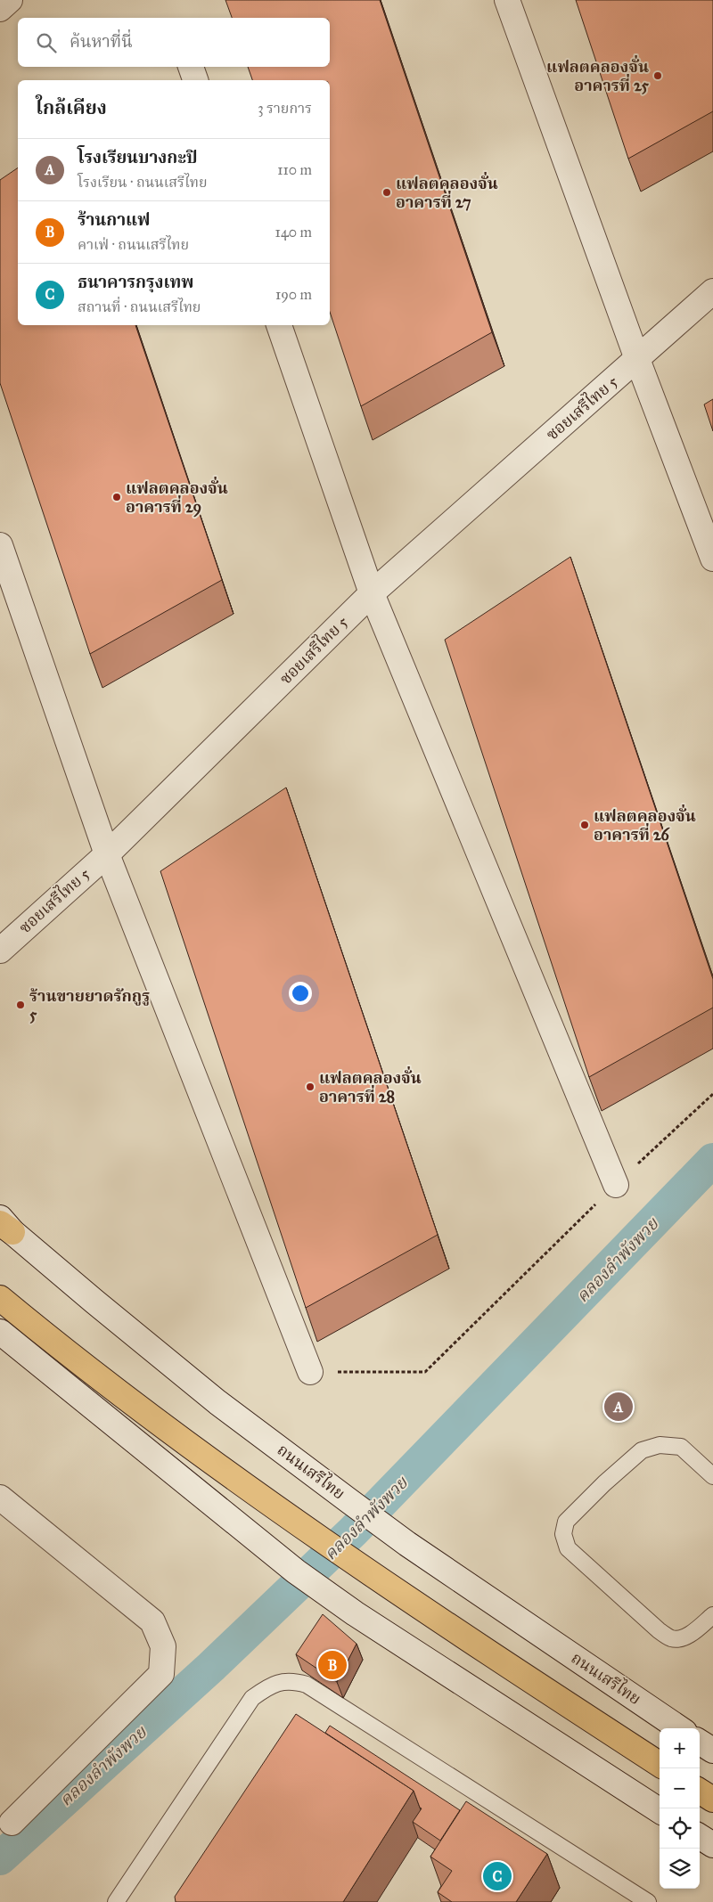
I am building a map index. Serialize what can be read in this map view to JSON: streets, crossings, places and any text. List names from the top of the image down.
{
  "streets": {
    "street": ["ซอยเสรีไทย 5", "ถนนเสรีไทย"]
  },
  "water": ["คลองลำพังพวย"],
  "places": [
    "แฟลตคลองจั่น อาคารที่ 25",
    "แฟลตคลองจั่น อาคารที่ 27",
    "แฟลตคลองจั่น อาคารที่ 29",
    "แฟลตคลองจั่น อาคารที่ 26",
    "ร้านขายยาดรักกูรู 5",
    "แฟลตคลองจั่น อาคารที่ 28"
  ],
  "page": {
    "search": "ค้นหาที่นี่",
    "heading": ["ใกล้เคียง", "3 รายการ"],
    "list": [
      {
        "mark": "A",
        "name": "โรงเรียนบางกะปิ",
        "note": "โรงเรียน · ถนนเสรีไทย",
        "value": "110 m"
      },
      {
        "mark": "B",
        "name": "ร้านกาแฟ",
        "note": "คาเฟ่ · ถนนเสรีไทย",
        "value": "140 m"
      },
      {
        "mark": "C",
        "name": "ธนาคารกรุงเทพ",
        "note": "สถานที่ · ถนนเสรีไทย",
        "value": "190 m"
      }
    ],
    "pins": ["A", "B", "C"],
    "map_buttons": ["+", "−"]
  }
}
